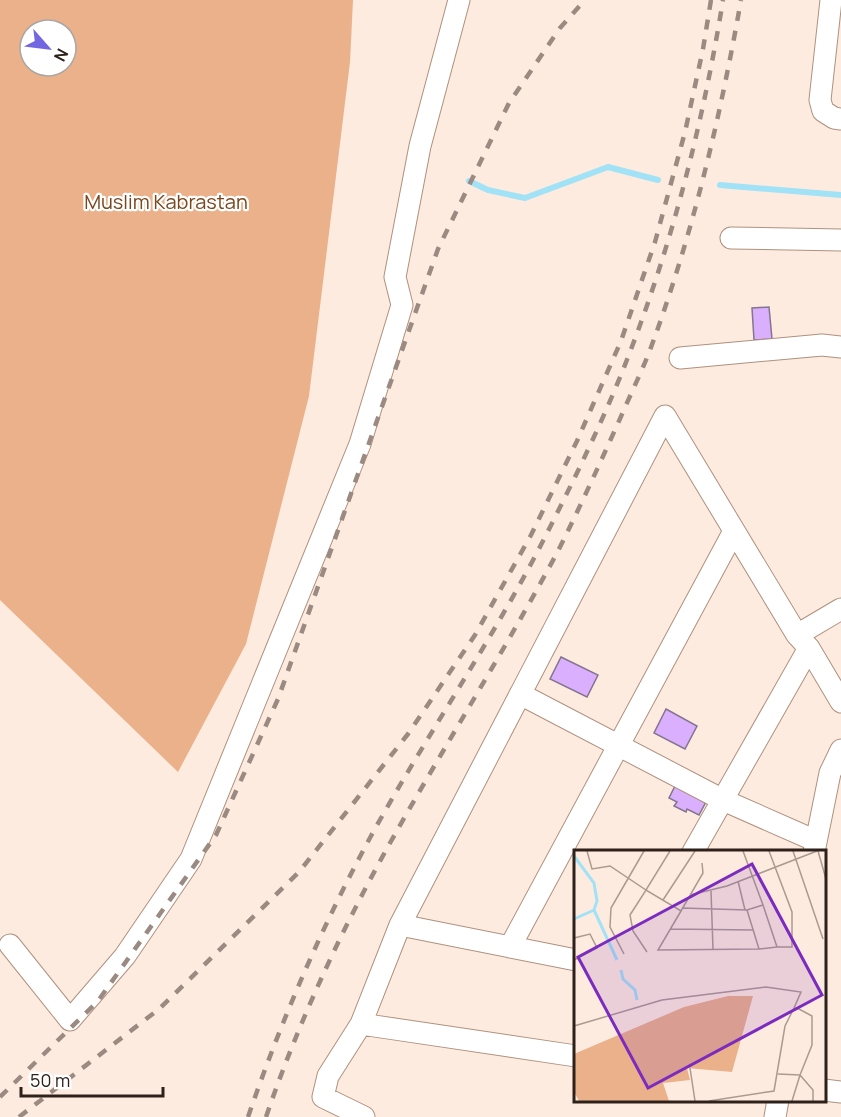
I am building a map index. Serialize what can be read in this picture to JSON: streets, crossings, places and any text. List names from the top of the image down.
{
  "parks": ["Muslim Kabrastan"],
  "scale_bar": "50 m",
  "north": "bottom right"
}
